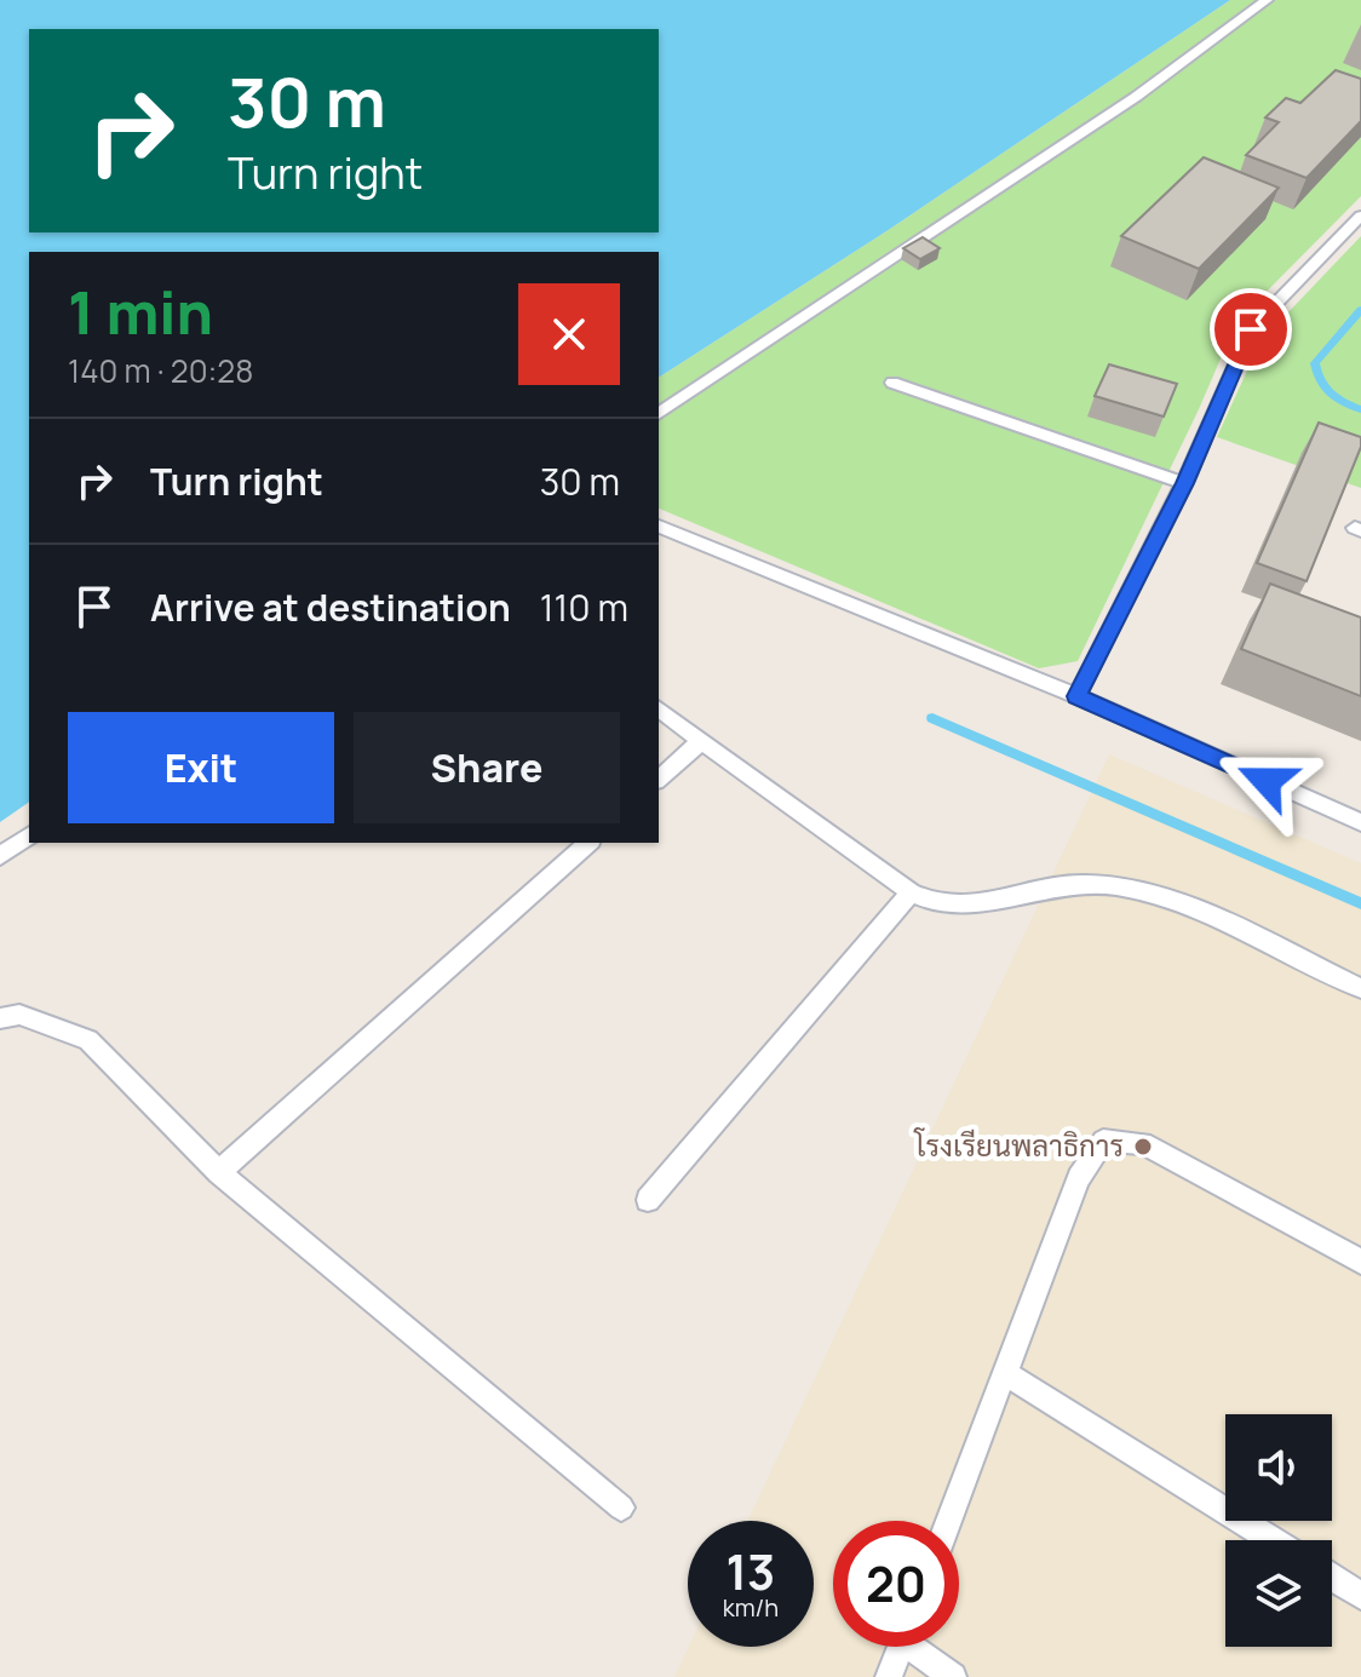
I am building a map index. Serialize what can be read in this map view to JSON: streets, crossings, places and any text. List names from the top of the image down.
{
  "places": ["โรงเรียนพลาธิการ"],
  "page": {
    "turn": ["30 m", "Turn right"],
    "heading": ["1 min", "140 m · 20:28"],
    "list": [
      {
        "name": "Turn right",
        "value": "30 m"
      },
      {
        "name": "Arrive at destination",
        "value": "110 m"
      }
    ],
    "buttons": ["Exit", "Share"],
    "speed": "13 km/h",
    "limit": "20"
  }
}
